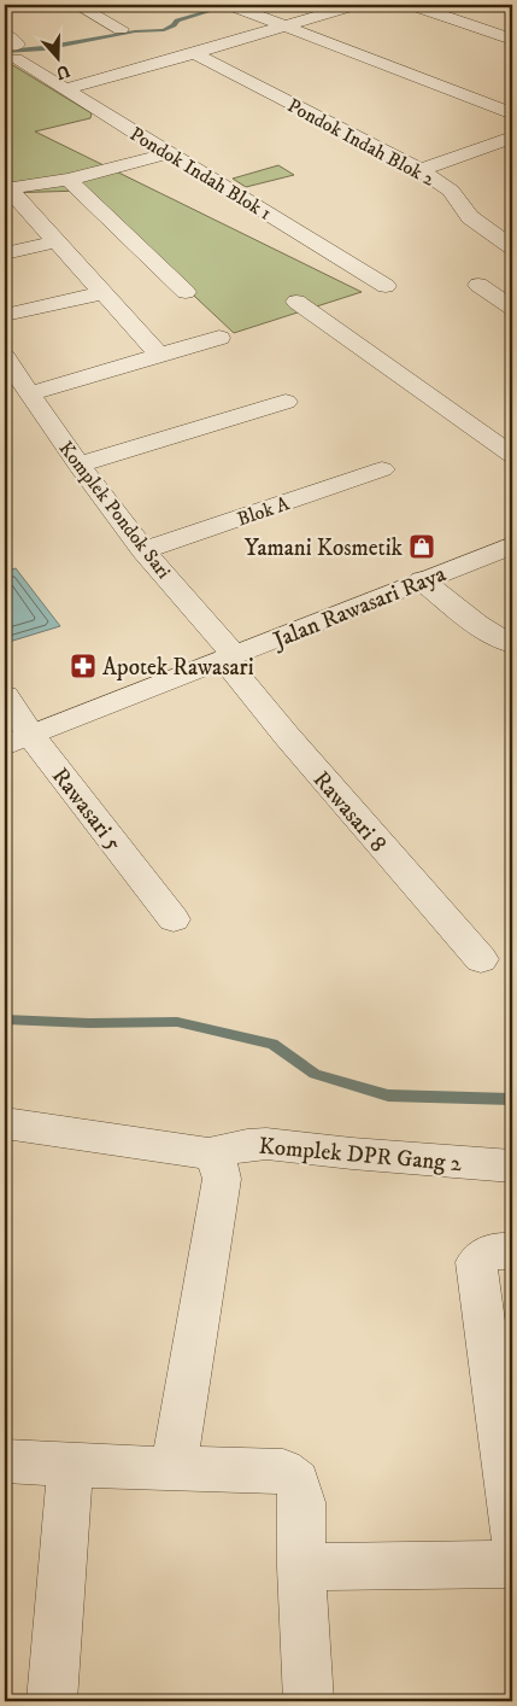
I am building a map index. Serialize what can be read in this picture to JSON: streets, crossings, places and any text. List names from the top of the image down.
{
  "streets": {
    "street": [
      "Pondok Indah Blok 2",
      "Pondok Indah Blok 1",
      "Komplek Pondok Sari",
      "Blok A",
      "Jalan Rawasari Raya",
      "Rawasari 5",
      "Rawasari 8",
      "Komplek DPR Gang 2"
    ]
  },
  "crossings": [
    ["Komplek Pondok Sari", "Blok A"],
    ["Komplek Pondok Sari", "Jalan Rawasari Raya"],
    ["Komplek Pondok Sari", "Rawasari 8"],
    ["Jalan Rawasari Raya", "Rawasari 5"],
    ["Jalan Rawasari Raya", "Rawasari 8"]
  ],
  "places": {
    "shop": ["Yamani Kosmetik"],
    "pharmacy": ["Apotek Rawasari"]
  },
  "north": "bottom"
}
